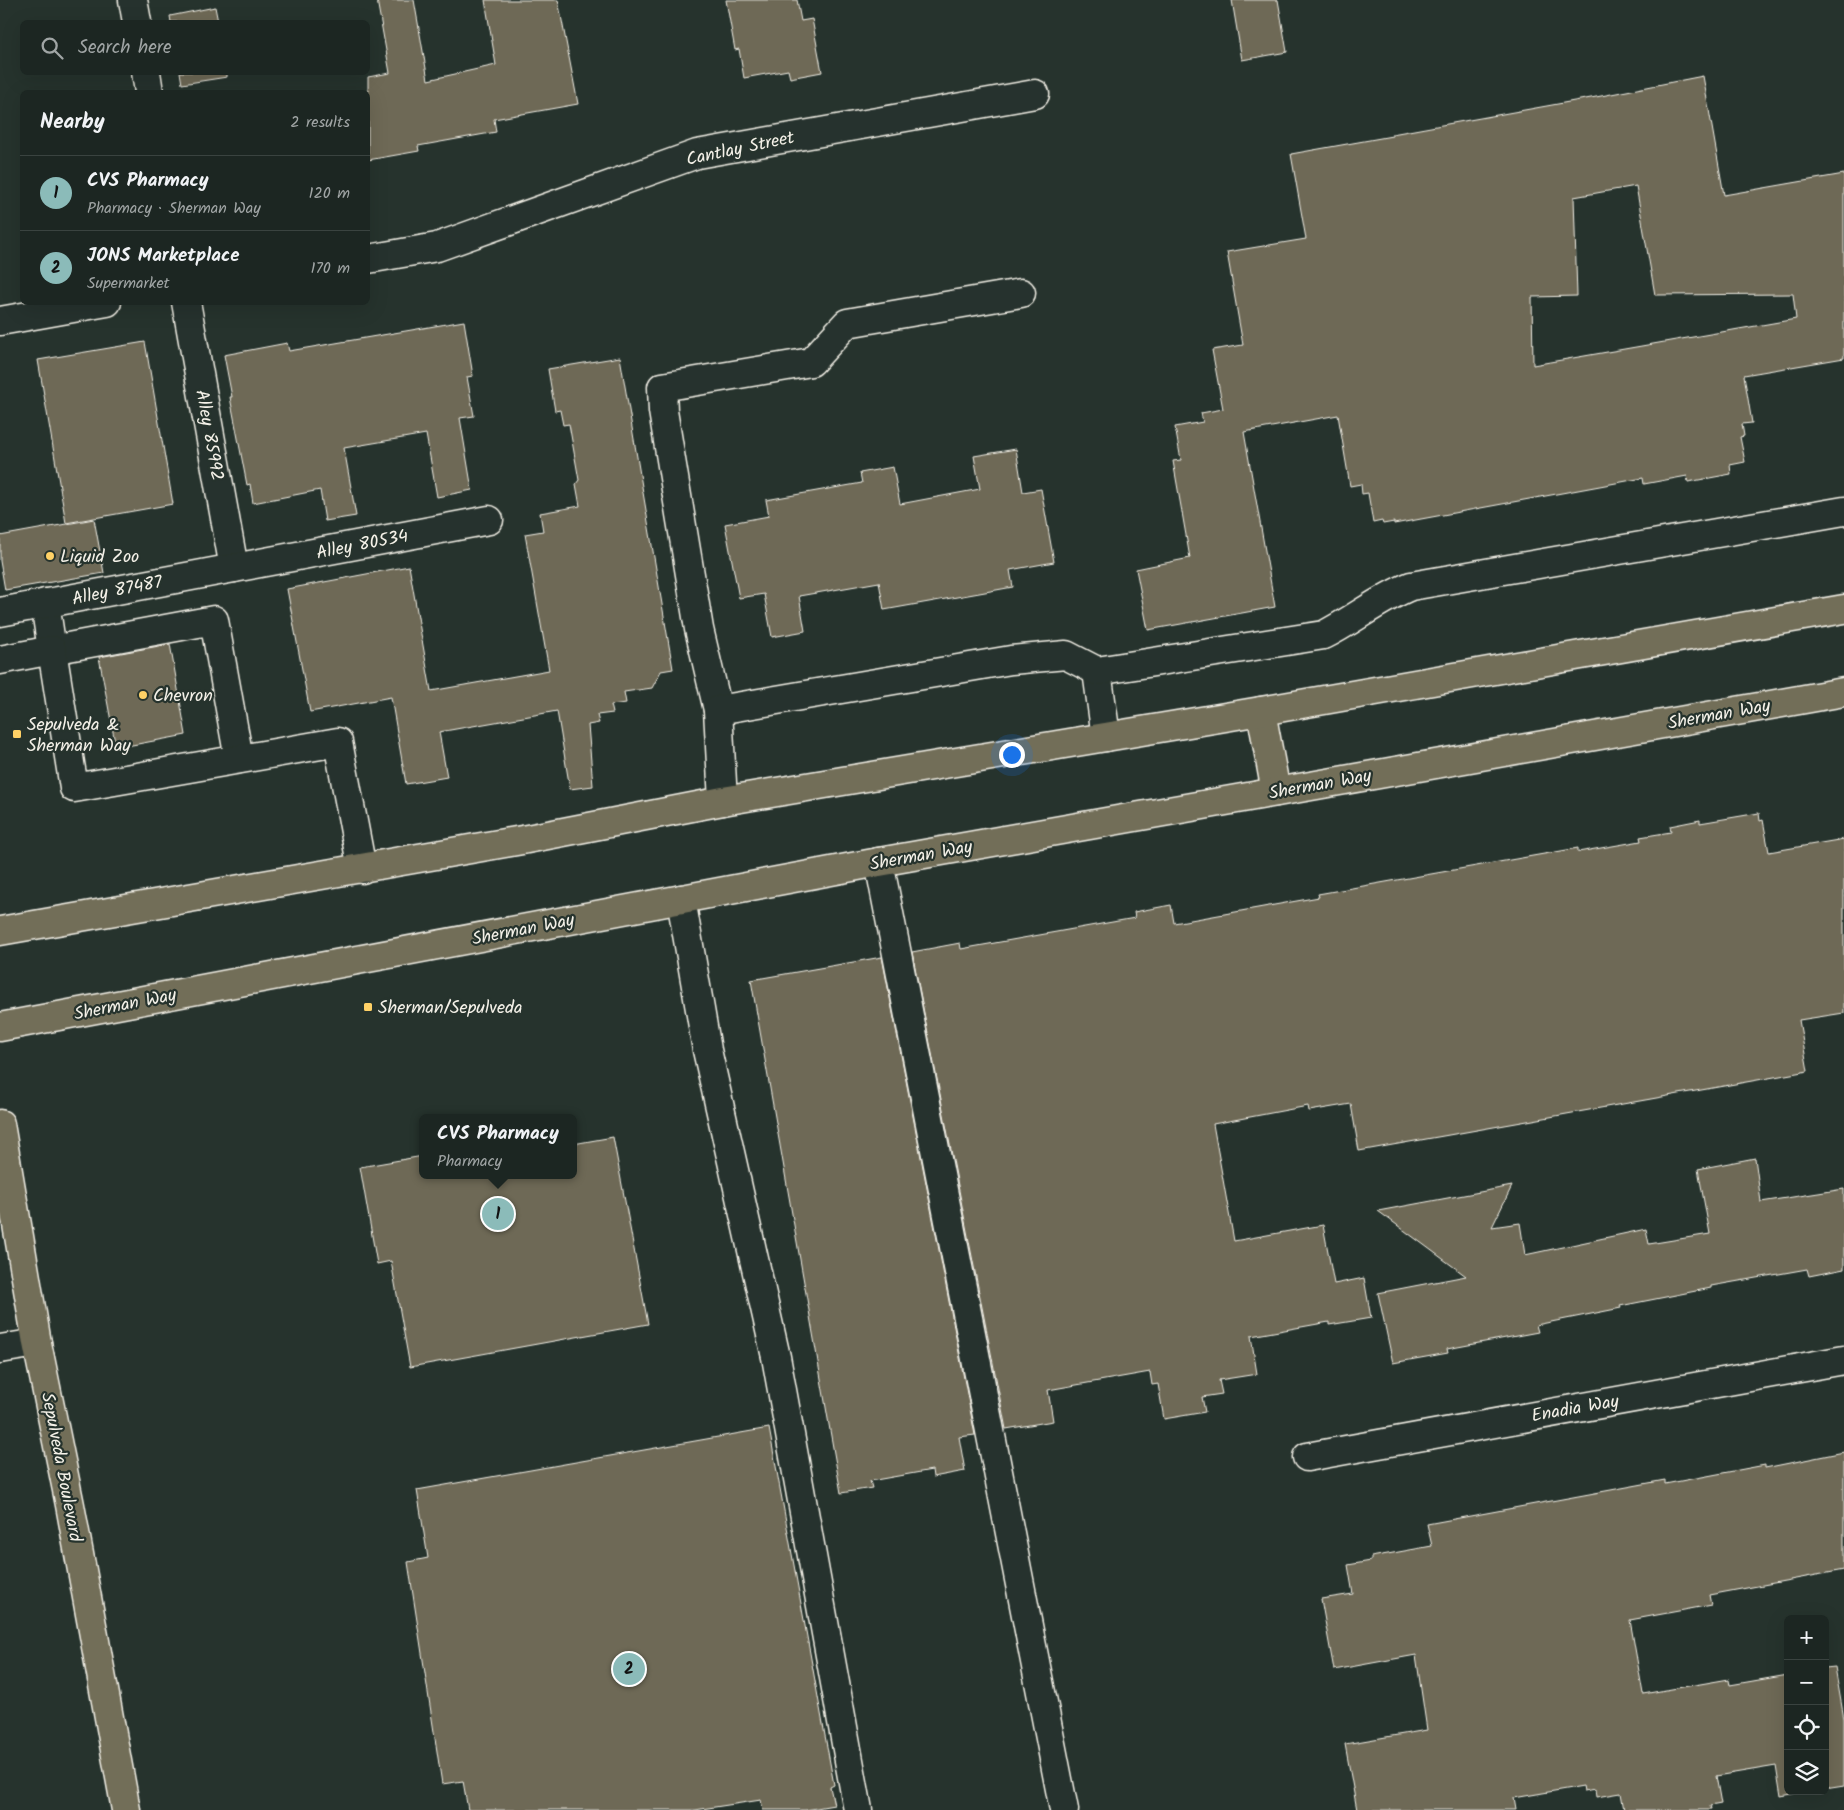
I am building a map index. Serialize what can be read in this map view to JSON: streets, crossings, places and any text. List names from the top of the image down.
{
  "streets": {
    "main road": ["Sherman Way", "Sepulveda Boulevard"],
    "street": [
      "Cantlay Street",
      "Alley 85992",
      "Alley 80534",
      "Alley 87487",
      "Enadia Way"
    ]
  },
  "crossings": [
    ["Alley 85992", "Alley 80534"],
    ["Alley 85992", "Alley 87487"],
    ["Alley 80534", "Alley 87487"]
  ],
  "places": {
    "other": ["Liquid Zoo", "Chevron"],
    "transit": ["Sepulveda & Sherman Way", "Sherman/Sepulveda"]
  },
  "page": {
    "search": "Search here",
    "heading": ["Nearby", "2 results"],
    "list": [
      {
        "mark": "1",
        "name": "CVS Pharmacy",
        "note": "Pharmacy · Sherman Way",
        "value": "120 m"
      },
      {
        "mark": "2",
        "name": "JONS Marketplace",
        "note": "Supermarket",
        "value": "170 m"
      }
    ],
    "popup": ["CVS Pharmacy", "Pharmacy"],
    "pins": ["1", "2"],
    "map_buttons": ["+", "−"]
  }
}
